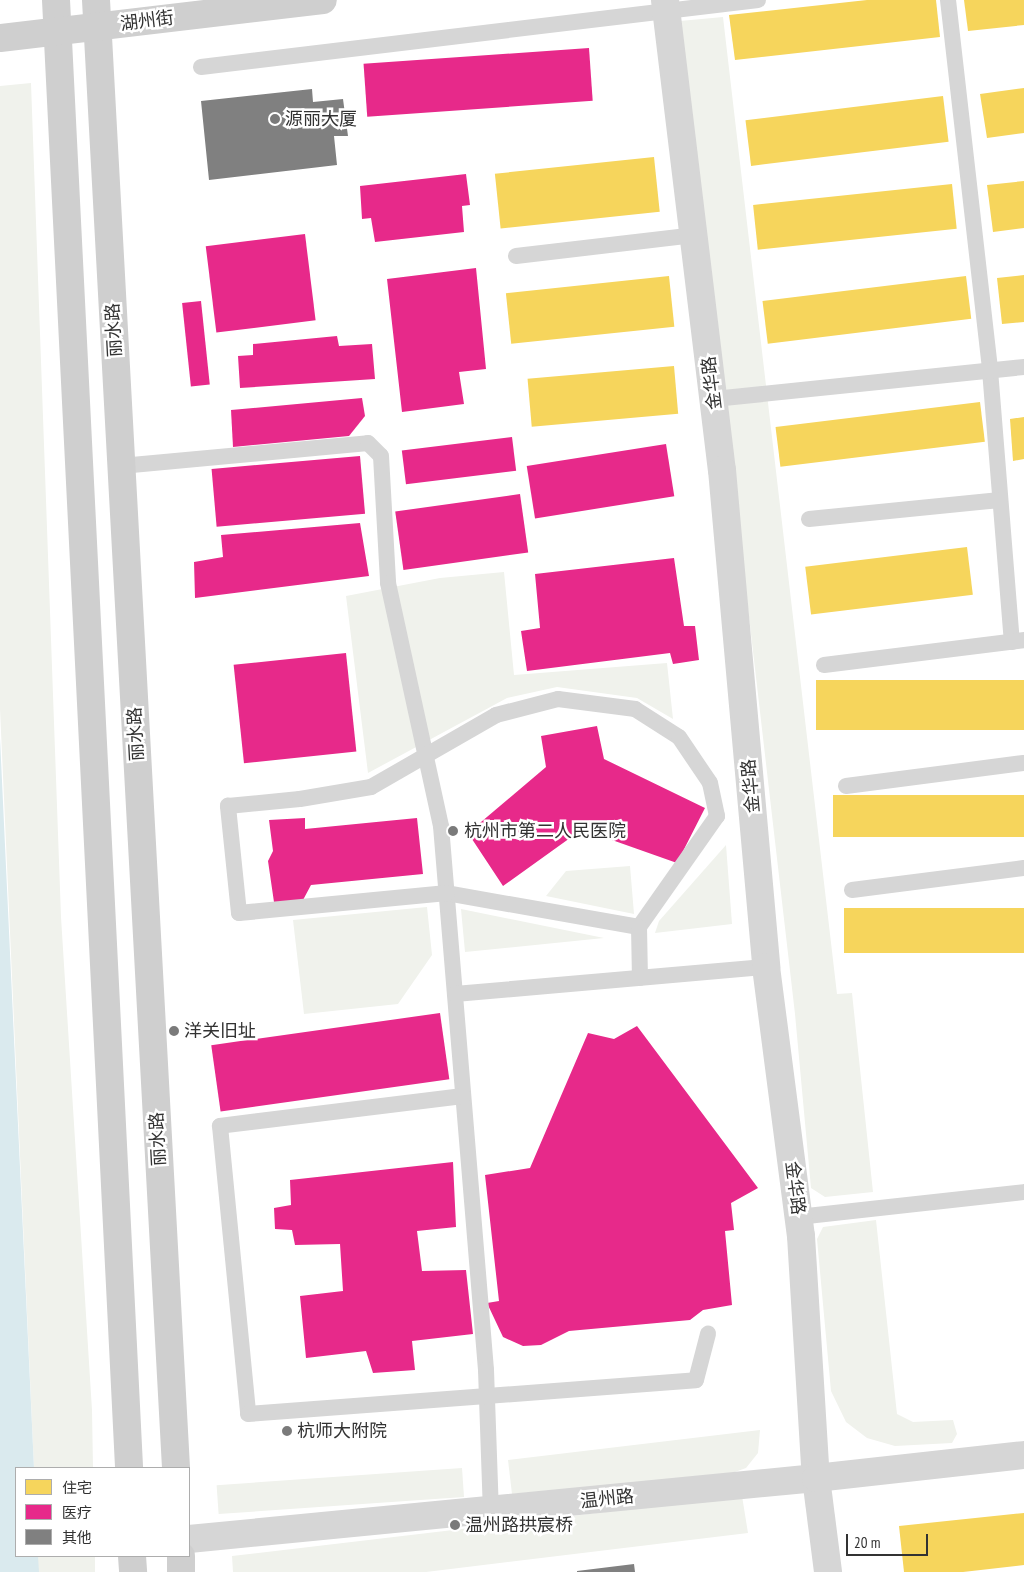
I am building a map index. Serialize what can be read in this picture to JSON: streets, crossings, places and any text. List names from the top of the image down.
{
  "streets": {
    "main road": ["湖州街", "丽水路"],
    "street": ["金华路", "温州路"]
  },
  "crossings": [
    ["金华路", "温州路"]
  ],
  "places": [
    "源丽大厦",
    "杭州市第二人民医院",
    "洋关旧址",
    "杭师大附院",
    "温州路拱宸桥"
  ],
  "legend": ["住宅", "医疗", "其他"],
  "scale_bar": "20 m"
}
